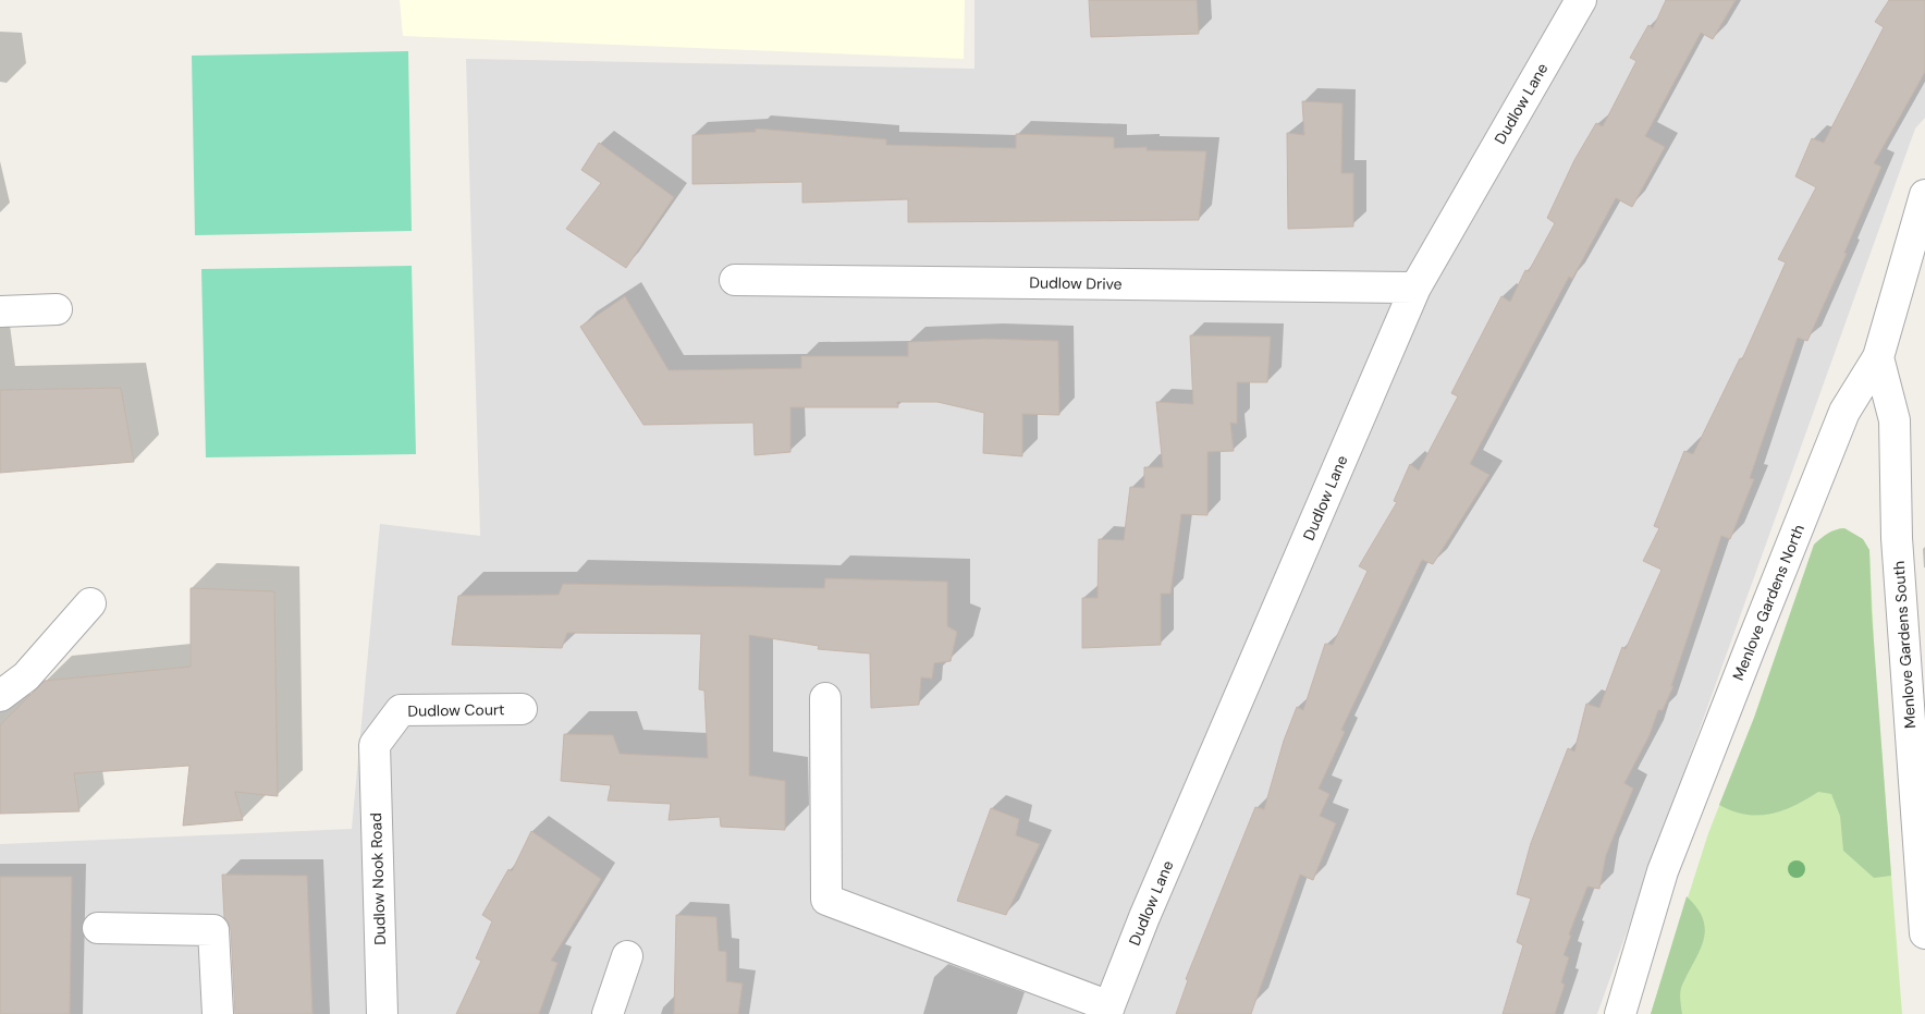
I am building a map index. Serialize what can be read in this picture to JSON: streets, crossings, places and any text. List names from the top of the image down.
{
  "streets": {
    "street": [
      "Dudlow Lane",
      "Dudlow Drive",
      "Menlove Gardens North",
      "Menlove Gardens South",
      "Dudlow Court",
      "Dudlow Nook Road"
    ]
  },
  "crossings": [
    ["Dudlow Lane", "Dudlow Drive"],
    ["Menlove Gardens North", "Menlove Gardens South"],
    ["Dudlow Court", "Dudlow Nook Road"]
  ]
}
